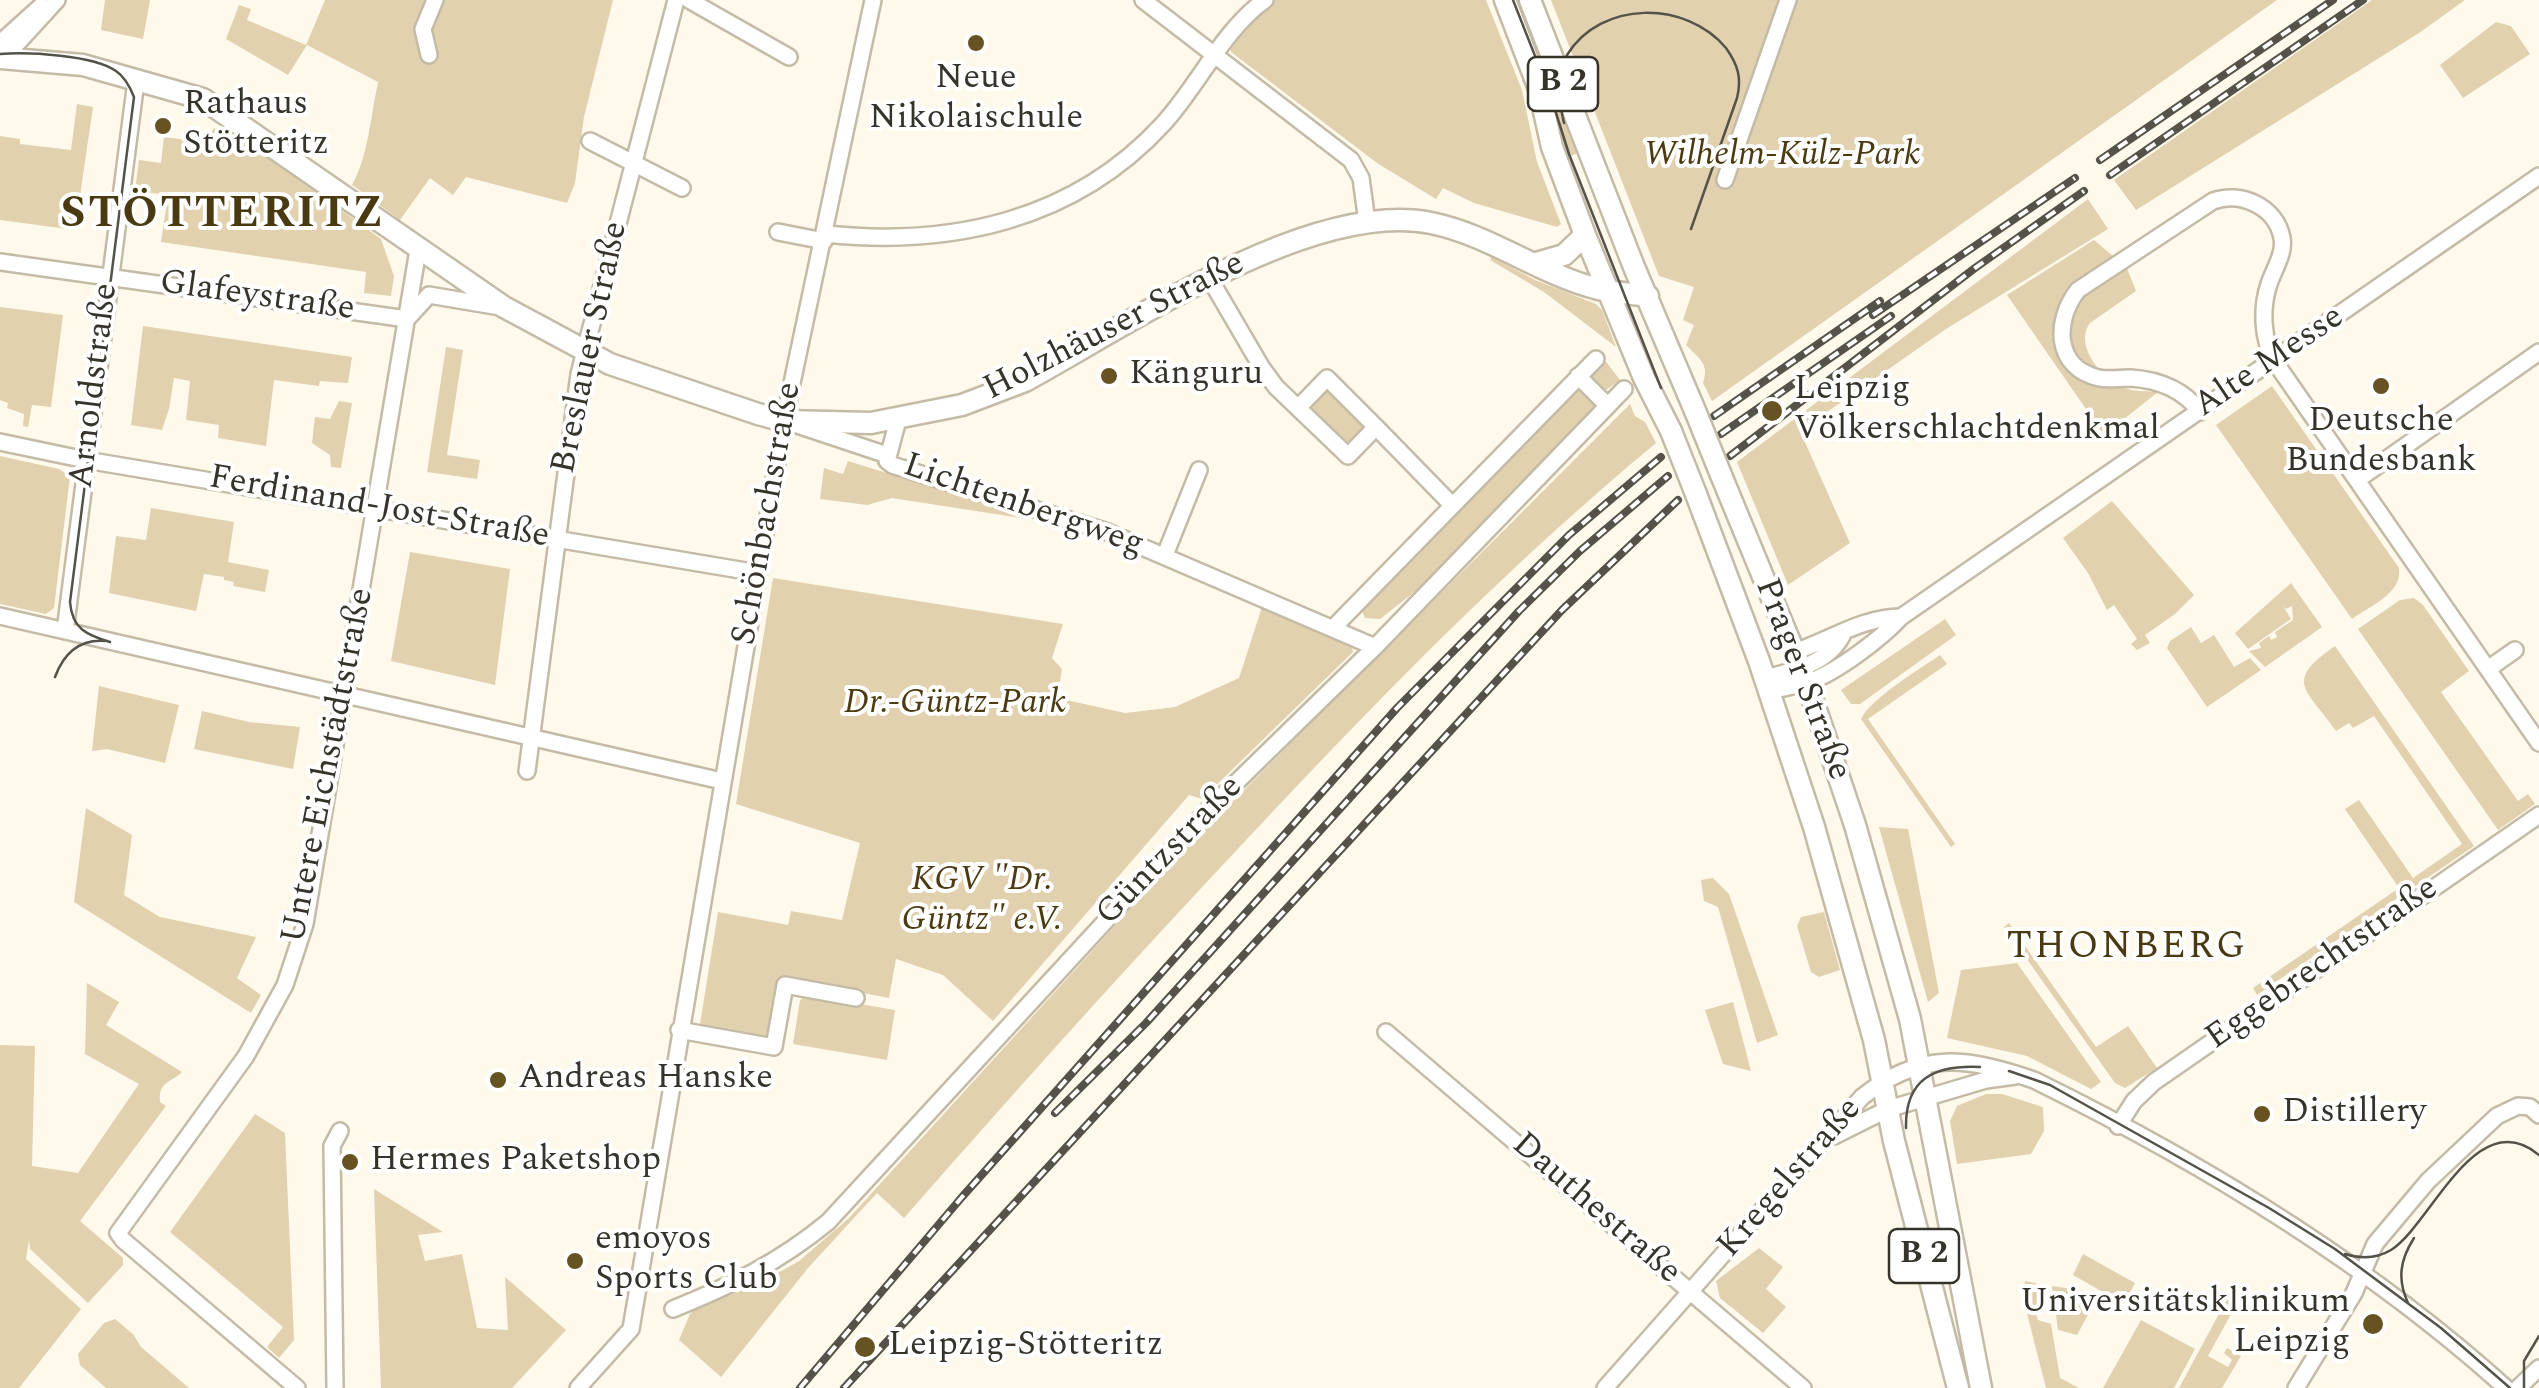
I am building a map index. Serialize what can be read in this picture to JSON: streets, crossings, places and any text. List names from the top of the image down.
{
  "streets": {
    "main road": ["B 2", "Holzhäuser Straße", "Prager Straße"],
    "street": [
      "Glafeystraße",
      "Breslauer Straße",
      "Alte Messe",
      "Arnoldstraße",
      "Lichtenbergweg",
      "Ferdinand-Jost-Straße",
      "Schönbachstraße",
      "Untere Eichstädtstraße",
      "Güntzstraße",
      "Eggebrechtstraße",
      "Kregelstraße",
      "Dauthestraße"
    ]
  },
  "crossings": [
    ["Glafeystraße", "Arnoldstraße"],
    ["Glafeystraße", "Untere Eichstädtstraße"],
    ["Holzhäuser Straße", "Breslauer Straße"],
    ["Holzhäuser Straße", "Arnoldstraße"],
    ["Holzhäuser Straße", "Lichtenbergweg"],
    ["Holzhäuser Straße", "Schönbachstraße"],
    ["Holzhäuser Straße", "Prager Straße"],
    ["Holzhäuser Straße", "Untere Eichstädtstraße"],
    ["Breslauer Straße", "Ferdinand-Jost-Straße"],
    ["Alte Messe", "Prager Straße"],
    ["Arnoldstraße", "Ferdinand-Jost-Straße"],
    ["Lichtenbergweg", "Schönbachstraße"],
    ["Lichtenbergweg", "Güntzstraße"],
    ["Ferdinand-Jost-Straße", "Schönbachstraße"],
    ["Ferdinand-Jost-Straße", "Untere Eichstädtstraße"],
    ["Prager Straße", "Kregelstraße"],
    ["Kregelstraße", "Dauthestraße"]
  ],
  "districts": ["STÖTTERITZ", "THONBERG"],
  "parks": ["Wilhelm-Külz-Park", "Dr.-Güntz-Park", "KGV \"Dr. Güntz\" e.V."],
  "places": [
    "Neue Nikolaischule",
    "Rathaus Stötteritz",
    "Känguru",
    "Deutsche Bundesbank",
    "Leipzig Völkerschlachtdenkmal",
    "Andreas Hanske",
    "Distillery",
    "Hermes Paketshop",
    "emoyos Sports Club",
    "Universitätsklinikum Leipzig",
    "Leipzig-Stötteritz"
  ]
}
